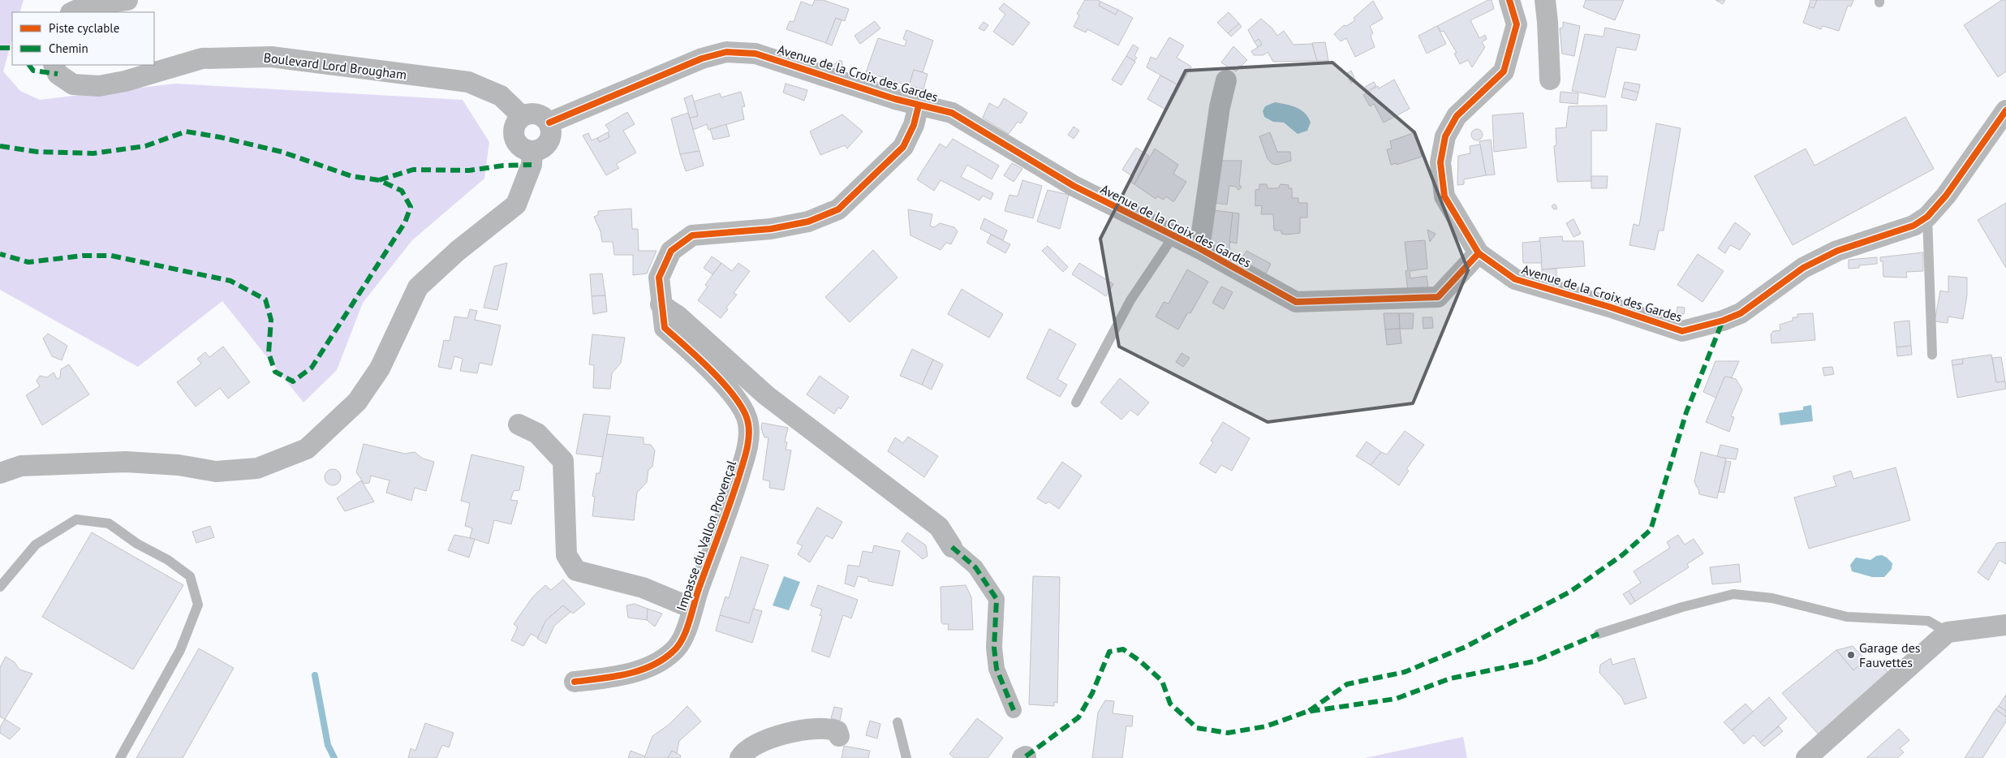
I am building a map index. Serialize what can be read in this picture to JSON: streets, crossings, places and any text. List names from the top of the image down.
{
  "streets": {
    "street": ["Boulevard Lord Brougham", "Avenue de la Croix des Gardes", "Impasse du Vallon Provençal"]
  },
  "crossings": [
    ["Boulevard Lord Brougham", "Avenue de la Croix des Gardes"],
    ["Avenue de la Croix des Gardes", "Impasse du Vallon Provençal"]
  ],
  "places": ["Garage des Fauvettes"],
  "legend": ["Piste cyclable", "Chemin"]
}
